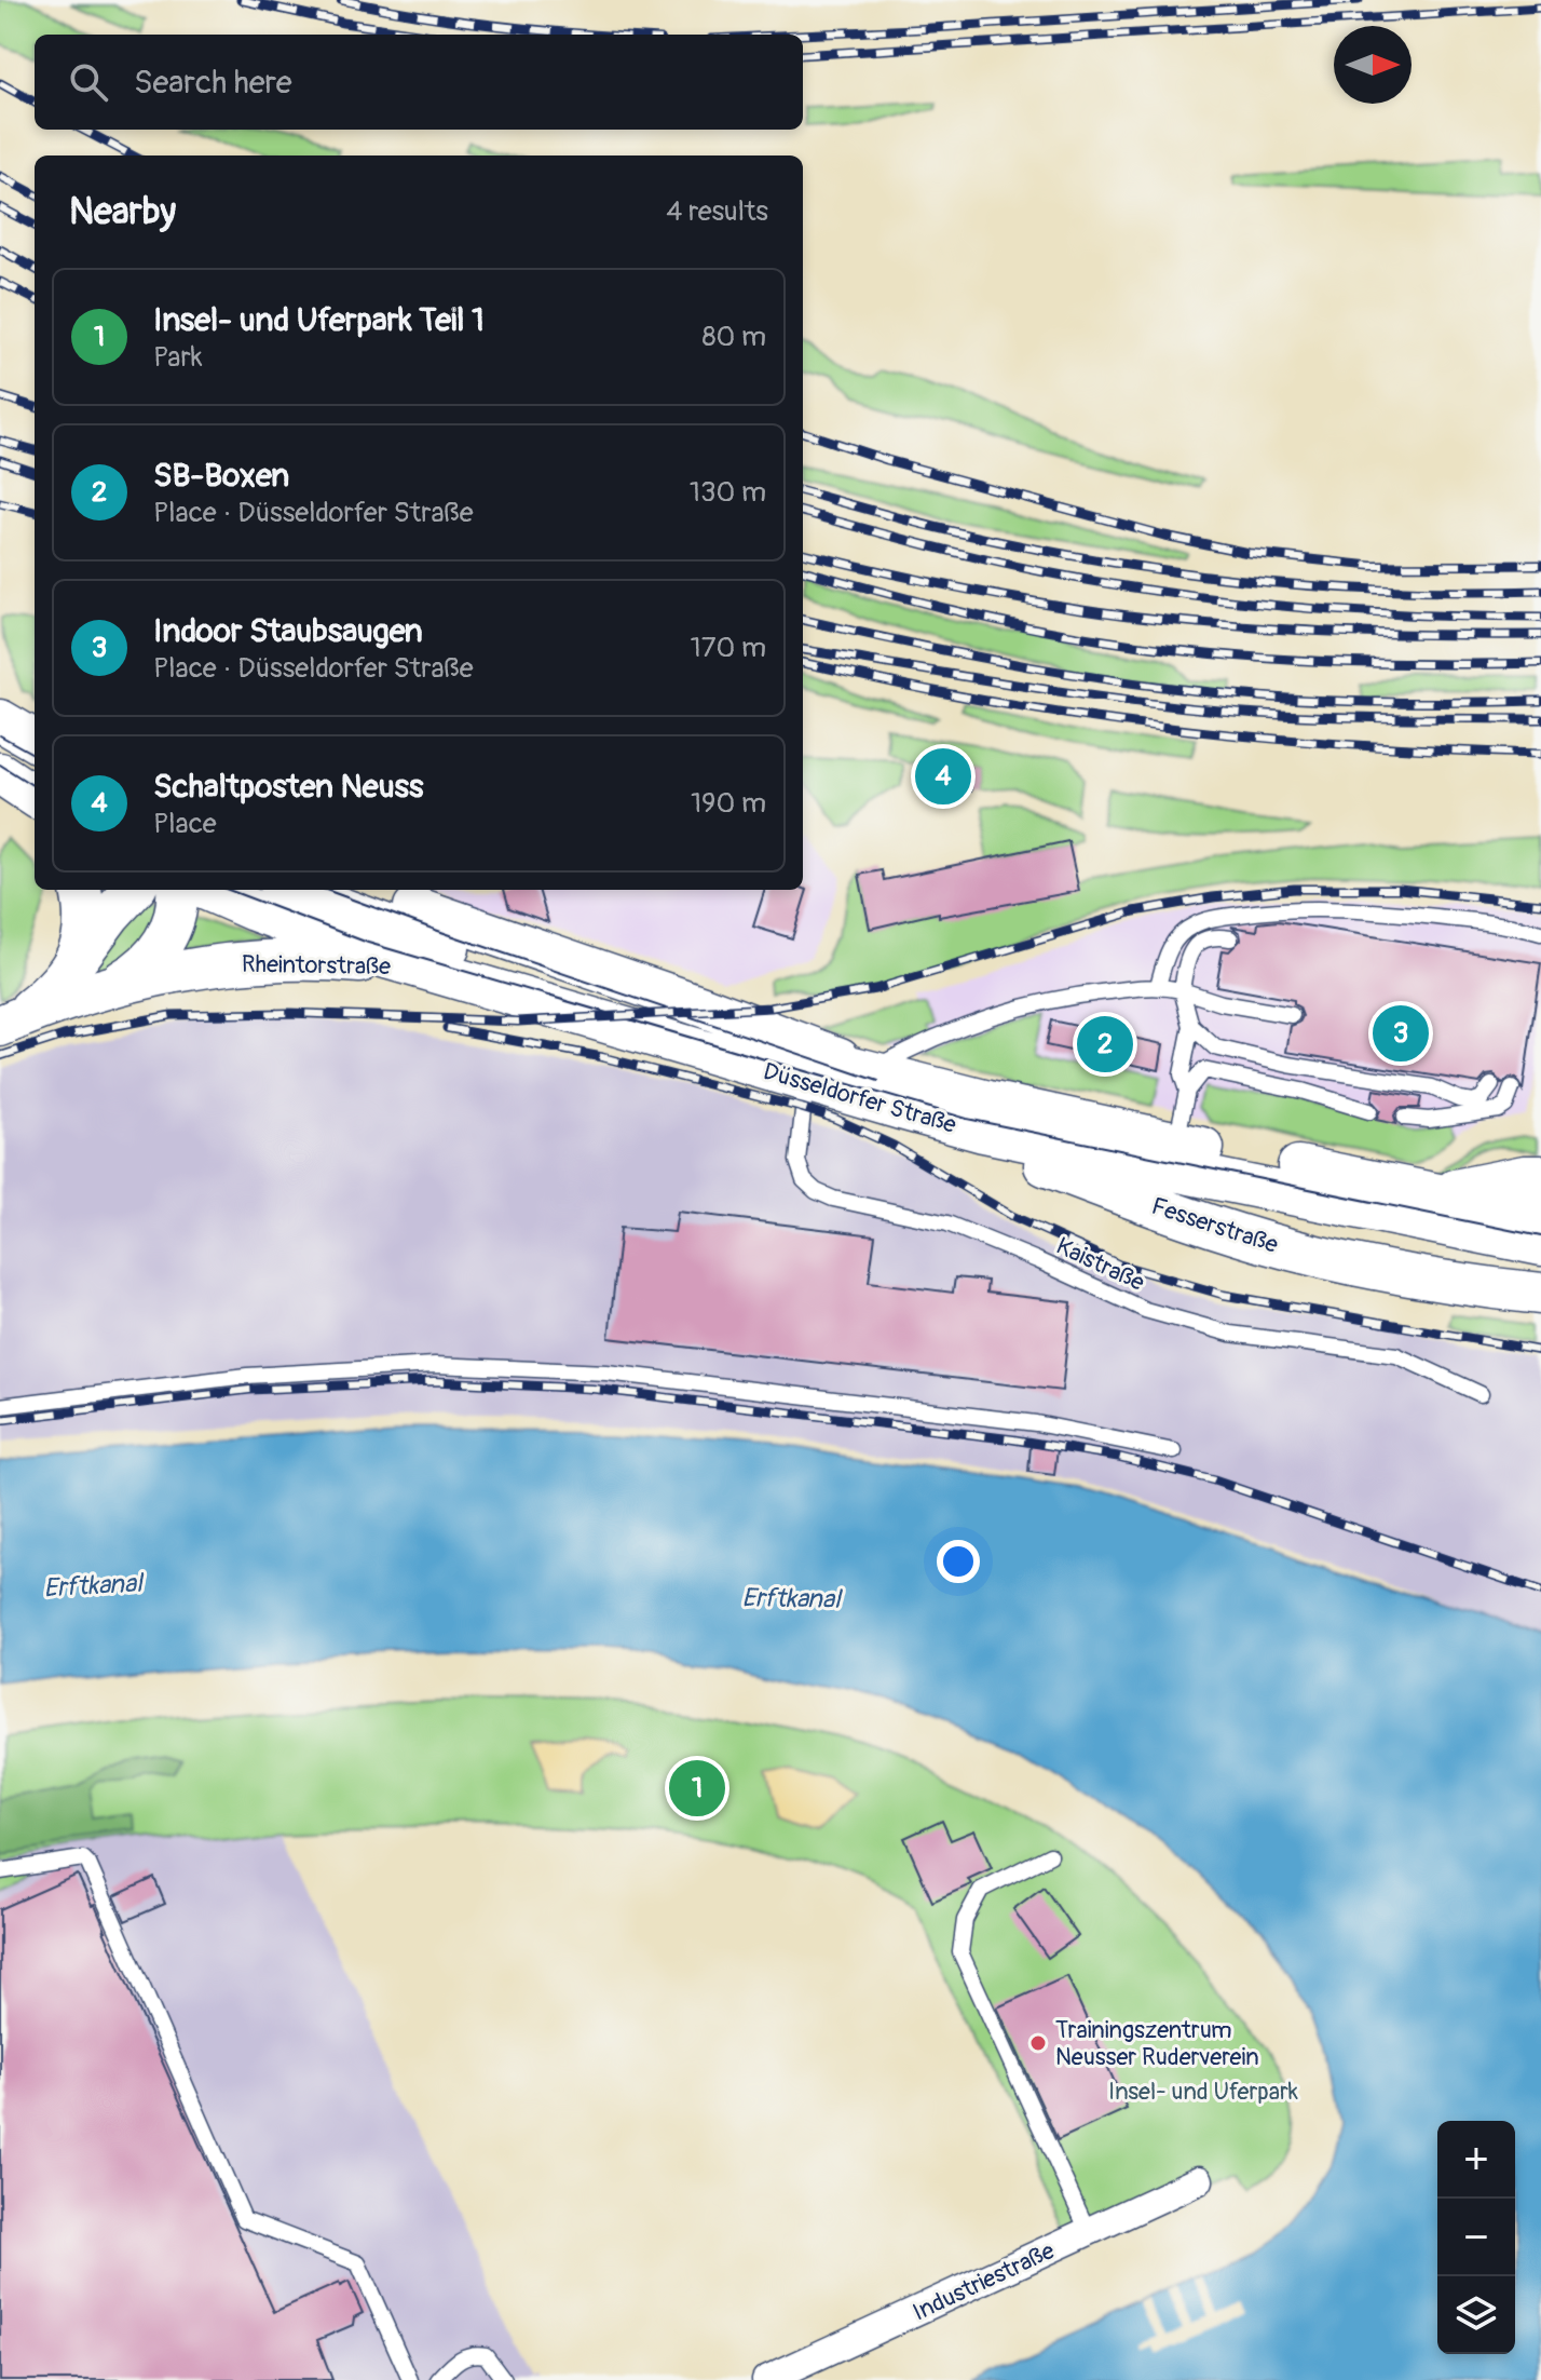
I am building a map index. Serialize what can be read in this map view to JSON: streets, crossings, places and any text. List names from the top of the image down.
{
  "streets": {
    "main road": ["Rheintorstraße", "Düsseldorfer Straße", "Fesserstraße"],
    "street": ["Industriestraße"],
    "lane": ["Kaistraße"]
  },
  "crossings": [
    ["Rheintorstraße", "Düsseldorfer Straße"],
    ["Düsseldorfer Straße", "Fesserstraße"],
    ["Düsseldorfer Straße", "Kaistraße"]
  ],
  "water": ["Erftkanal"],
  "parks": ["Insel- und Uferpark"],
  "places": ["Trainingszentrum Neusser Ruderverein"],
  "north": "right",
  "page": {
    "search": "Search here",
    "heading": ["Nearby", "4 results"],
    "list": [
      {
        "mark": "1",
        "name": "Insel- und Uferpark Teil 1",
        "note": "Park",
        "value": "80 m"
      },
      {
        "mark": "2",
        "name": "SB-Boxen",
        "note": "Place · Düsseldorfer Straße",
        "value": "130 m"
      },
      {
        "mark": "3",
        "name": "Indoor Staubsaugen",
        "note": "Place · Düsseldorfer Straße",
        "value": "170 m"
      },
      {
        "mark": "4",
        "name": "Schaltposten Neuss",
        "note": "Place",
        "value": "190 m"
      }
    ],
    "pins": [
      "4",
      "3",
      "2",
      "1"
    ],
    "map_buttons": ["+", "−"]
  }
}
